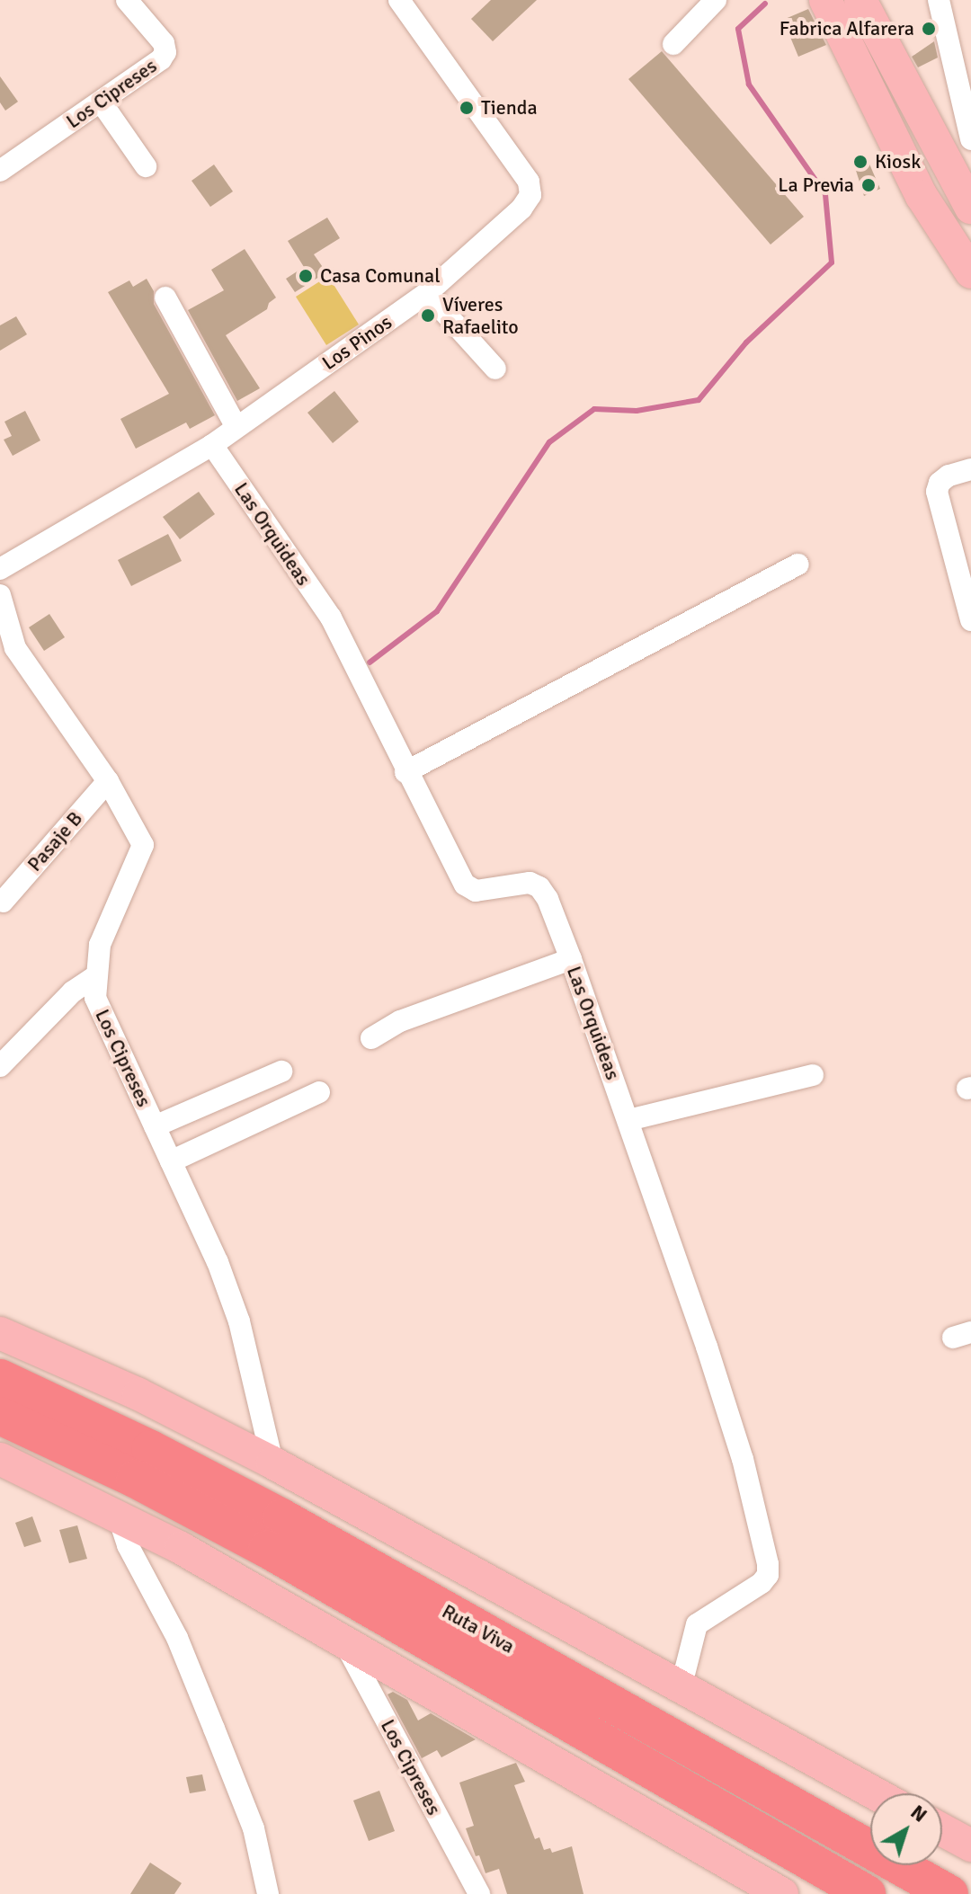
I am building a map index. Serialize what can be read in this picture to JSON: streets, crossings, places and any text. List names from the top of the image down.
{
  "streets": {
    "highway": ["Ruta Viva"],
    "street": [
      "Los Cipreses",
      "Los Pinos",
      "Las Orquideas",
      "Pasaje B"
    ]
  },
  "crossings": [
    ["Los Cipreses", "Pasaje B"],
    ["Los Pinos", "Las Orquideas"]
  ],
  "places": [
    "Fabrica Alfarera",
    "Tienda",
    "Kiosk",
    "La Previa",
    "Casa Comunal",
    "Víveres Rafaelito"
  ],
  "north": "top right"
}
